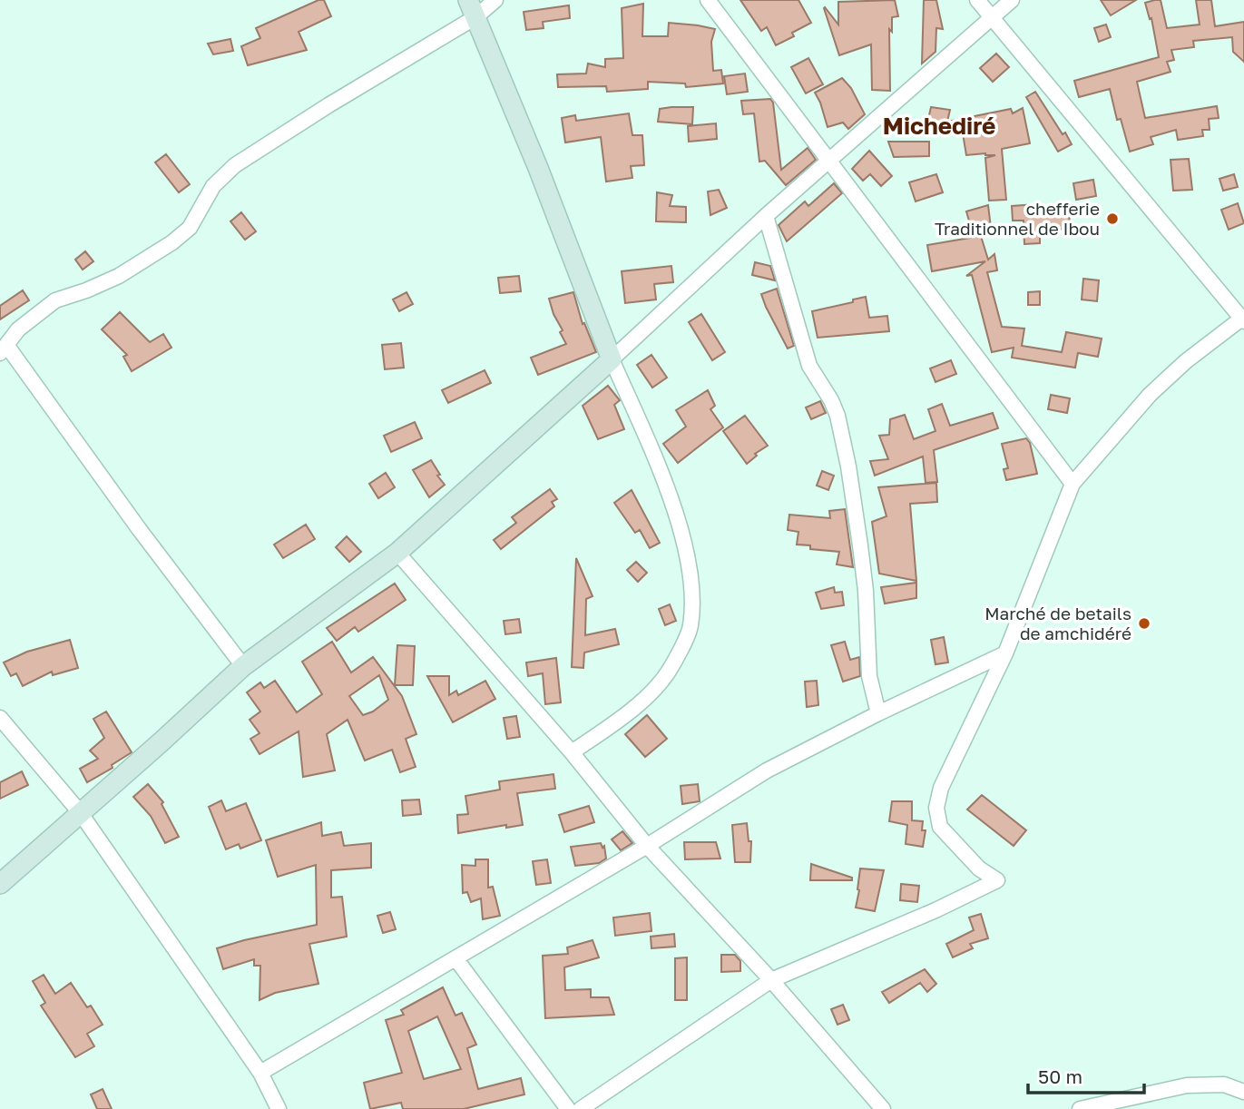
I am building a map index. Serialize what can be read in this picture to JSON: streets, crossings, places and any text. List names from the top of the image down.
{
  "districts": ["Michediré"],
  "places": ["chefferie Traditionnel de Ibou", "Marché de betails de amchidéré"],
  "scale_bar": "50 m"
}
